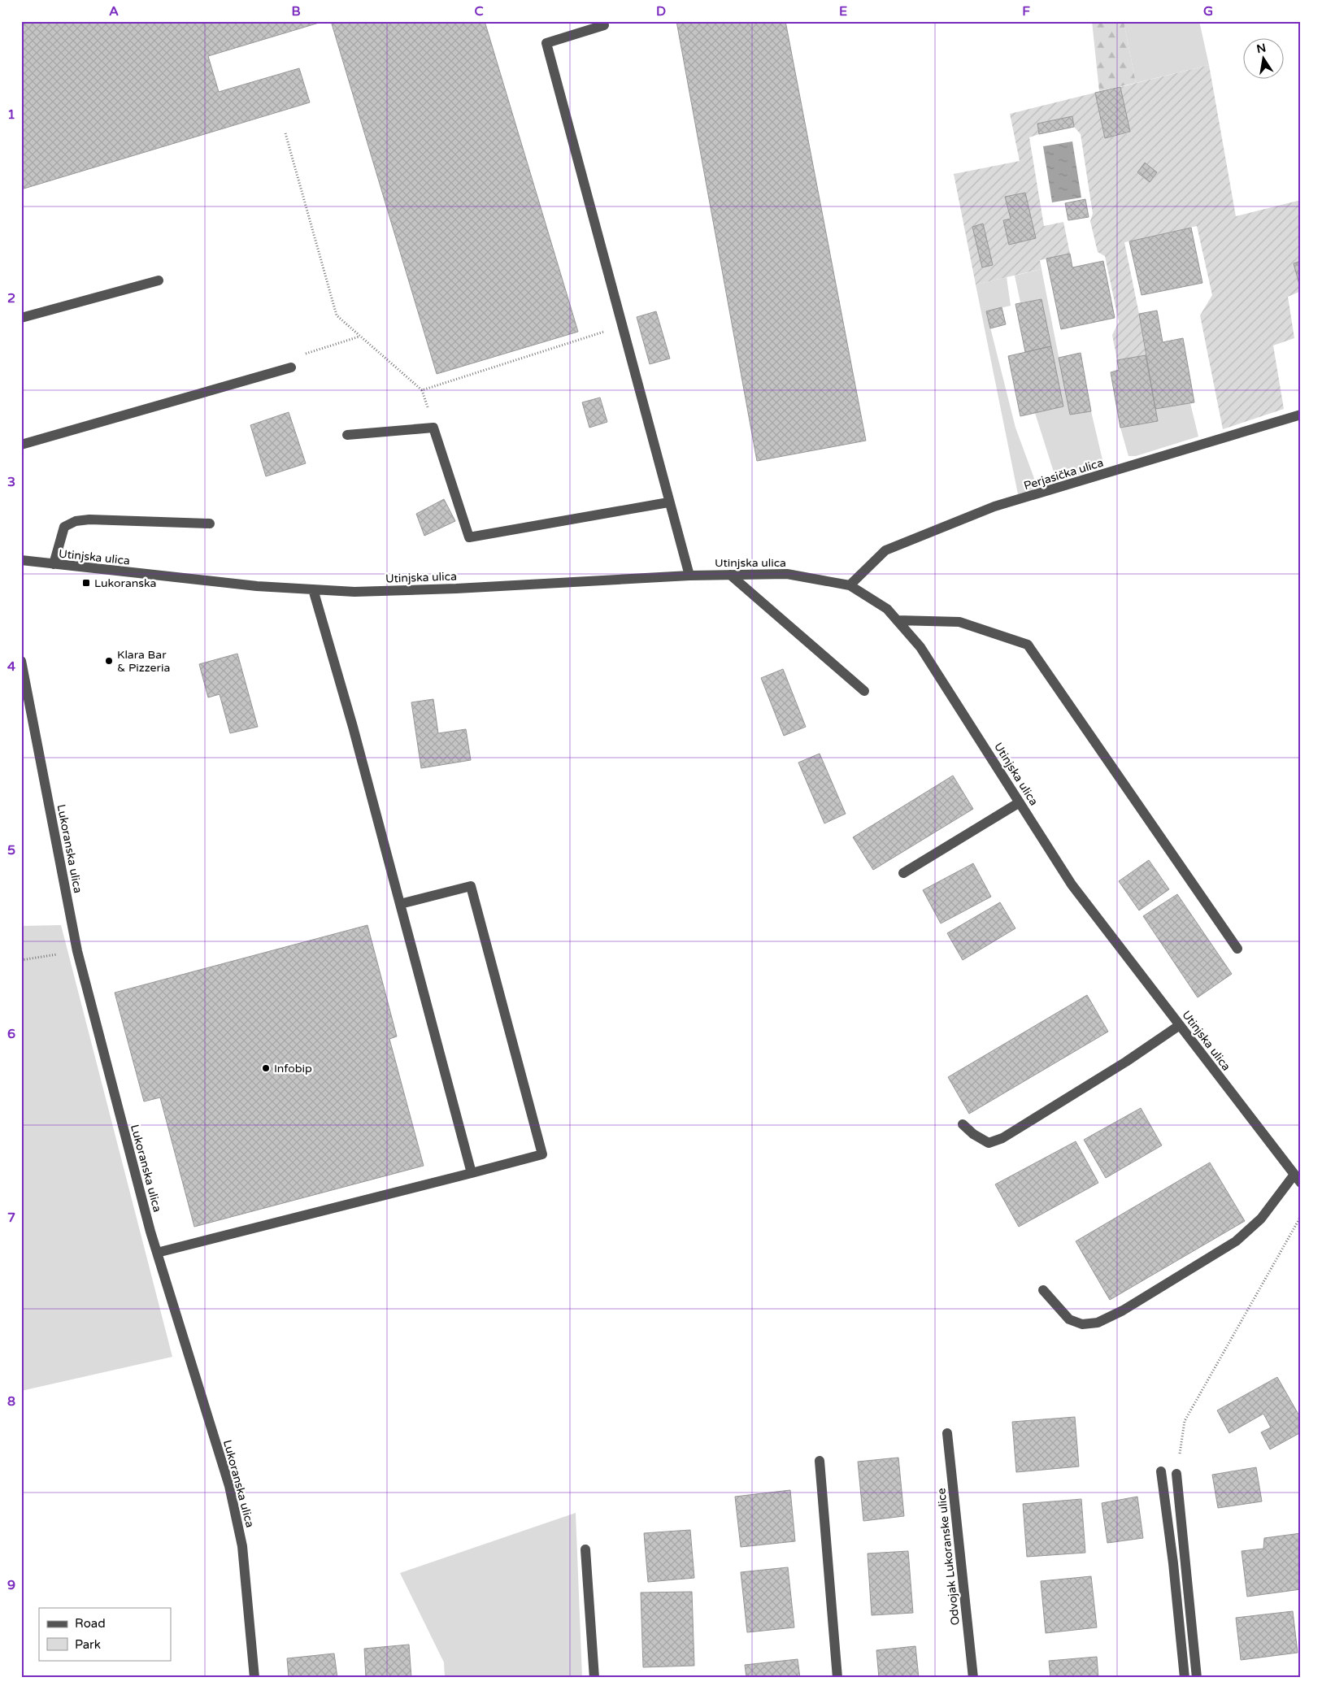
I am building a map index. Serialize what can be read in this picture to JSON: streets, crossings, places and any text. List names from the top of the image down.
{
  "streets": {
    "street": [
      "Perjasička ulica",
      "Utinjska ulica",
      "Lukoranska ulica",
      "Odvojak Lukoranske ulice"
    ]
  },
  "crossings": [
    ["Perjasička ulica", "Utinjska ulica"]
  ],
  "places": {
    "transit": ["Lukoranska"],
    "other": ["Klara Bar & Pizzeria", "Infobip"]
  },
  "legend": ["Road", "Park"],
  "north": "top",
  "grid": {
    "columns": [
      "A",
      "B",
      "C",
      "D",
      "E",
      "F",
      "G"
    ],
    "rows": [
      "1",
      "2",
      "3",
      "4",
      "5",
      "6",
      "7",
      "8",
      "9"
    ]
  }
}
